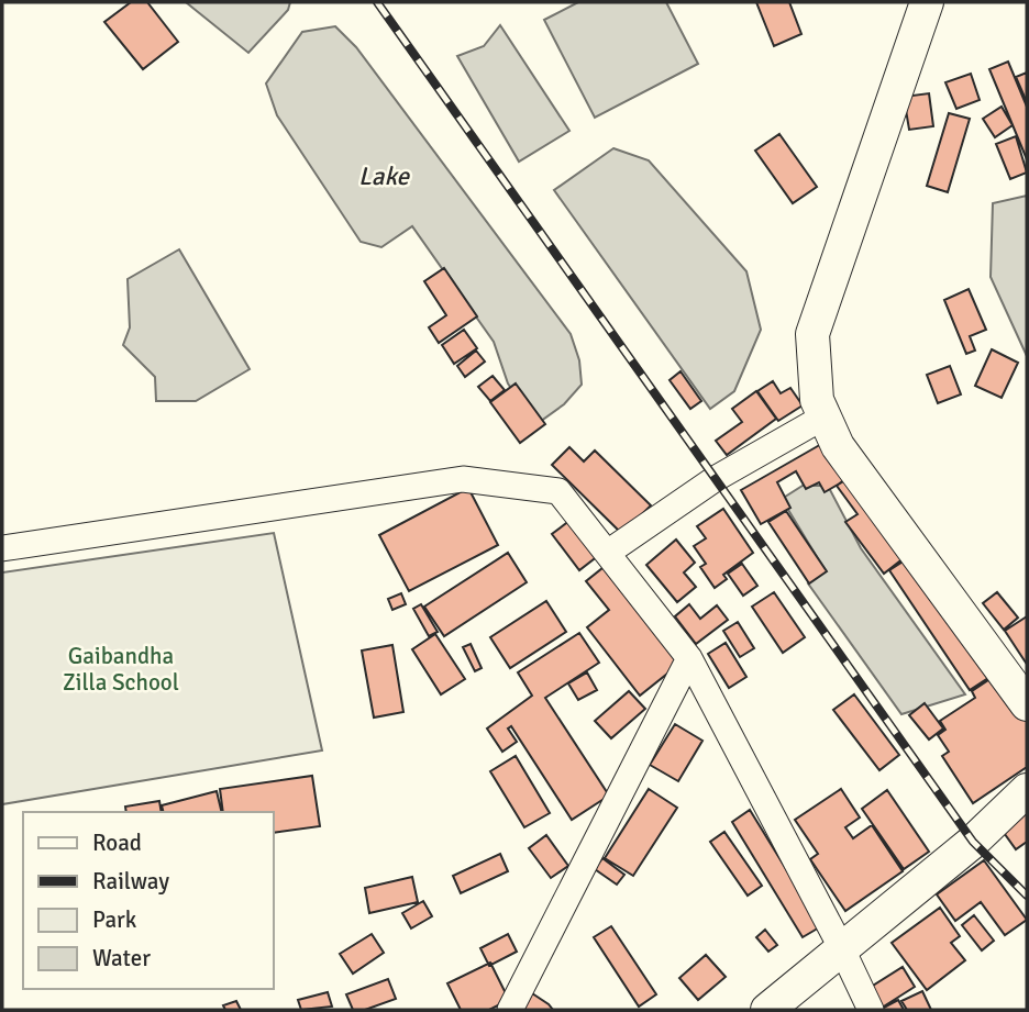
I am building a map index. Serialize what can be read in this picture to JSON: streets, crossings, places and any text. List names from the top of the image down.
{
  "water": ["Lake"],
  "parks": ["Gaibandha Zilla School"],
  "legend": [
    "Road",
    "Railway",
    "Park",
    "Water"
  ]
}
